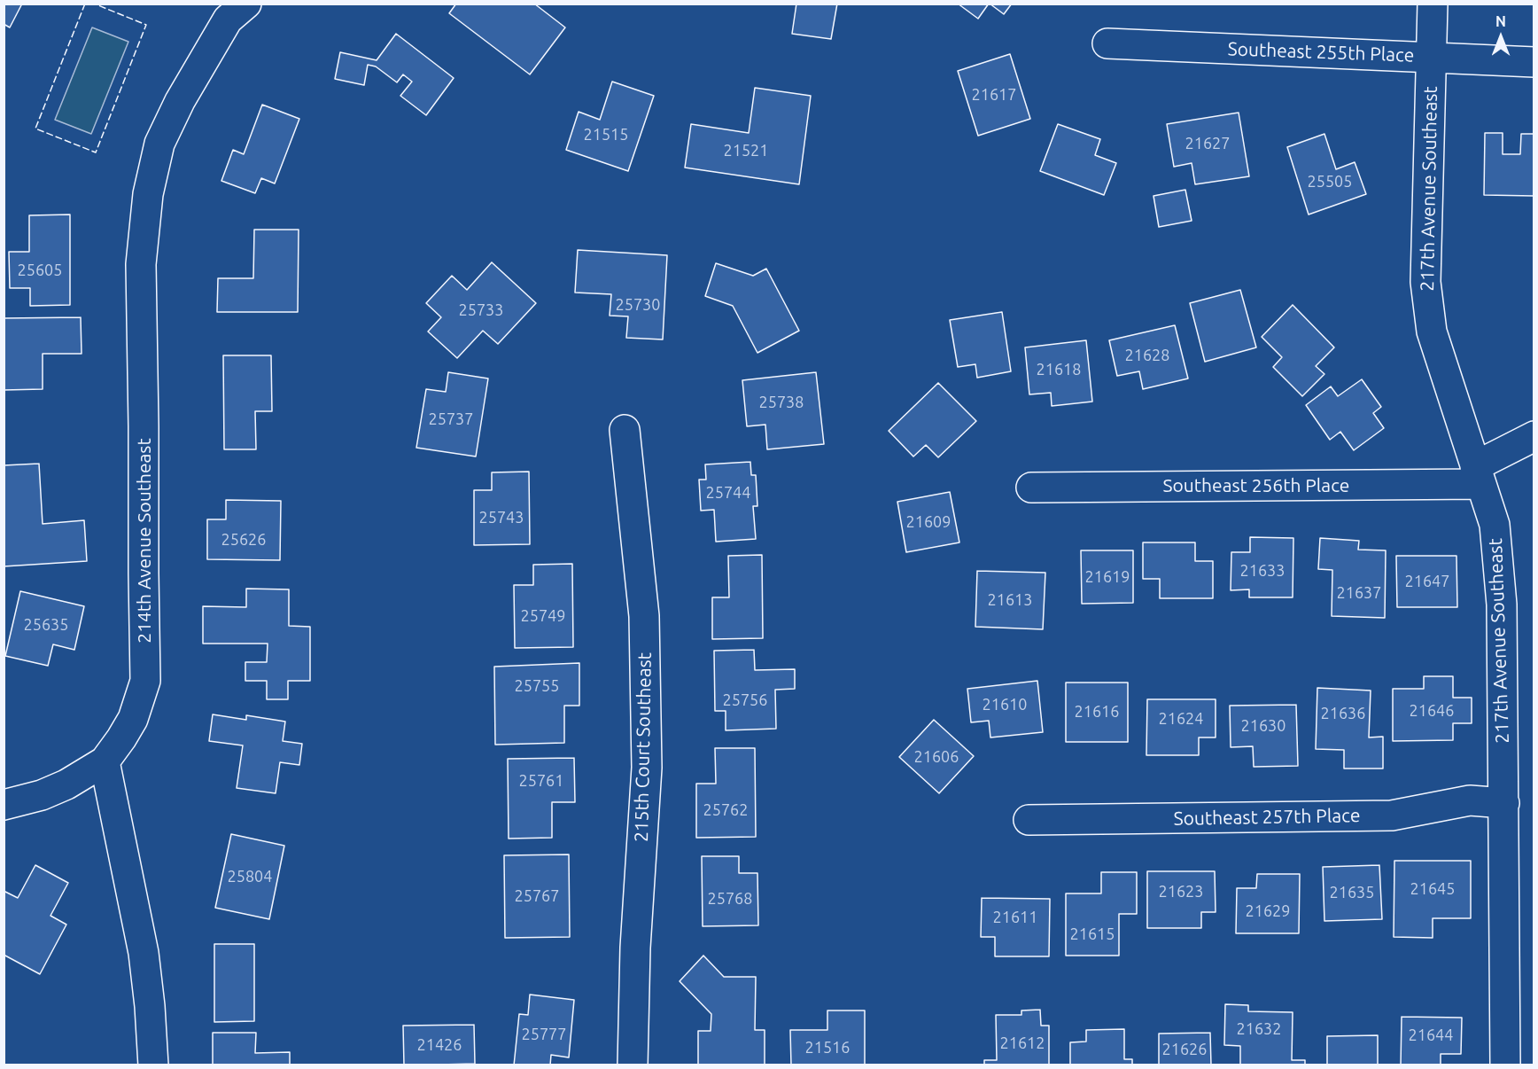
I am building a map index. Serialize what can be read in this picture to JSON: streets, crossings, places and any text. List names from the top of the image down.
{
  "streets": {
    "street": [
      "Southeast 255th Place",
      "217th Avenue Southeast",
      "Southeast 256th Place",
      "214th Avenue Southeast",
      "215th Court Southeast",
      "Southeast 257th Place"
    ]
  },
  "crossings": [
    ["Southeast 255th Place", "217th Avenue Southeast"],
    ["217th Avenue Southeast", "Southeast 256th Place"],
    ["217th Avenue Southeast", "Southeast 257th Place"]
  ],
  "house_numbers": [
    "21617",
    "21515",
    "21627",
    "21521",
    "25505",
    "25605",
    "25730",
    "25733",
    "21628",
    "21618",
    "25738",
    "25737",
    "25744",
    "25743",
    "21609",
    "25626",
    "21633",
    "21619",
    "21647",
    "21637",
    "21613",
    "25749",
    "25635",
    "25755",
    "25756",
    "21610",
    "21646",
    "21616",
    "21636",
    "21624",
    "21630",
    "21606",
    "25761",
    "25762",
    "25804",
    "21645",
    "21623",
    "21635",
    "25767",
    "25768",
    "21629",
    "21611",
    "21615",
    "21632",
    "25777",
    "21644",
    "21612",
    "21426",
    "21516",
    "21626"
  ],
  "north": "top"
}
